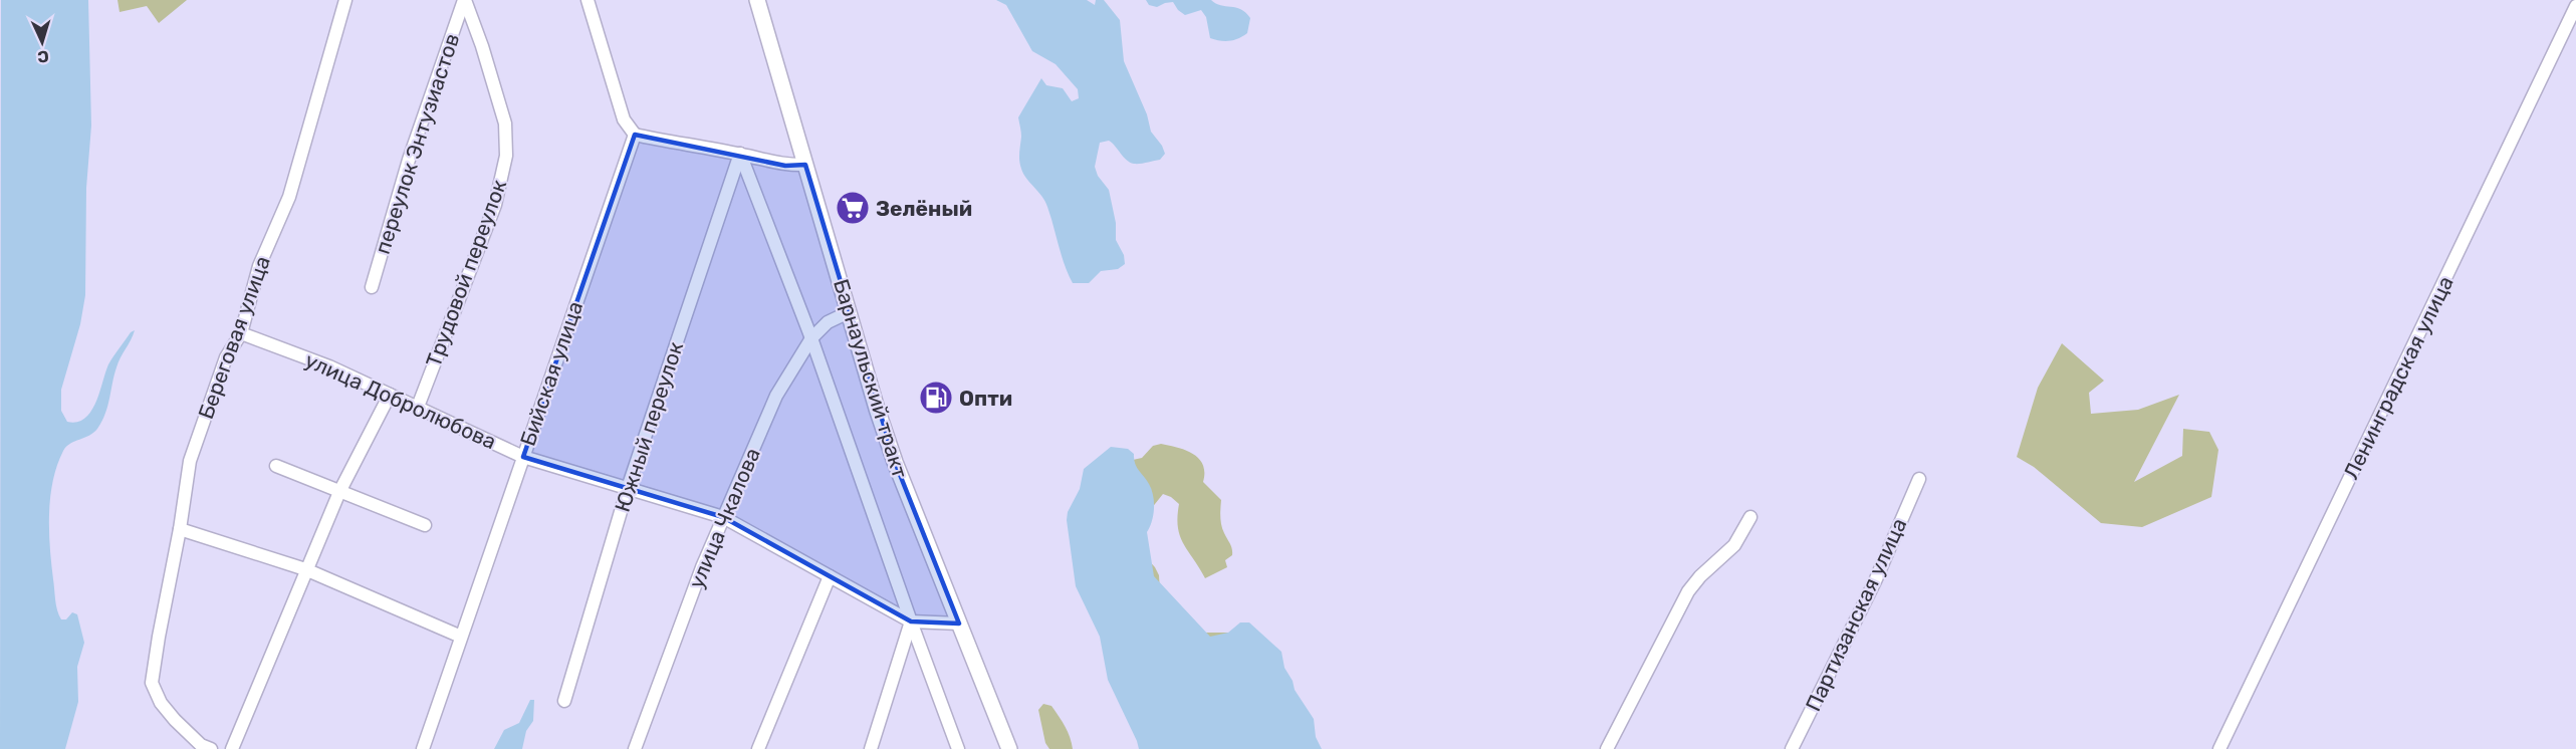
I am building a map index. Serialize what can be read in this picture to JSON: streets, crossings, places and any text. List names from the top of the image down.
{
  "streets": {
    "main road": ["Барнаульский тракт"],
    "street": [
      "переулок Энтузиастов",
      "Трудовой переулок",
      "Береговая улица",
      "Бийская улица",
      "Ленинградская улица",
      "улица Добролюбова",
      "Южный переулок",
      "улица Чкалова",
      "Партизанская улица"
    ]
  },
  "crossings": [
    ["переулок Энтузиастов", "Трудовой переулок"],
    ["Трудовой переулок", "улица Добролюбова"],
    ["Береговая улица", "улица Добролюбова"],
    ["Бийская улица", "улица Добролюбова"],
    ["Барнаульский тракт", "улица Добролюбова"],
    ["Барнаульский тракт", "улица Чкалова"],
    ["улица Добролюбова", "Южный переулок"],
    ["улица Добролюбова", "улица Чкалова"]
  ],
  "places": {
    "supermarket": ["Зелёный"],
    "fuel station": ["Опти"]
  },
  "north": "bottom"
}
